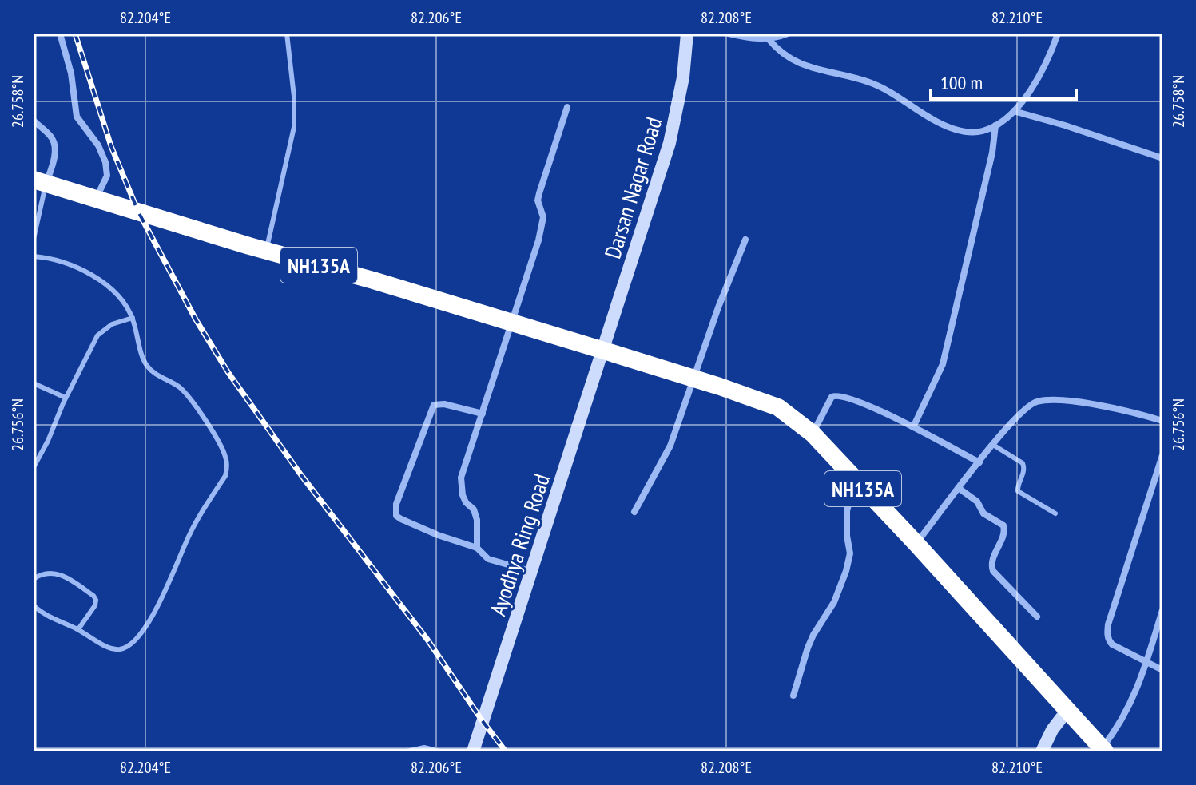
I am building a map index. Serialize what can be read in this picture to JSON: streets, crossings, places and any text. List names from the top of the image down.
{
  "streets": {
    "highway": ["NH135A"],
    "street": ["Darsan Nagar Road", "Ayodhya Ring Road"]
  },
  "crossings": [
    ["Darsan Nagar Road", "NH135A"],
    ["Darsan Nagar Road", "Ayodhya Ring Road"],
    ["NH135A", "Ayodhya Ring Road"]
  ],
  "scale_bar": "100 m",
  "coordinates": [
    "82.204°E",
    "82.206°E",
    "82.208°E",
    "82.210°E",
    "26.758°N",
    "26.756°N"
  ]
}
